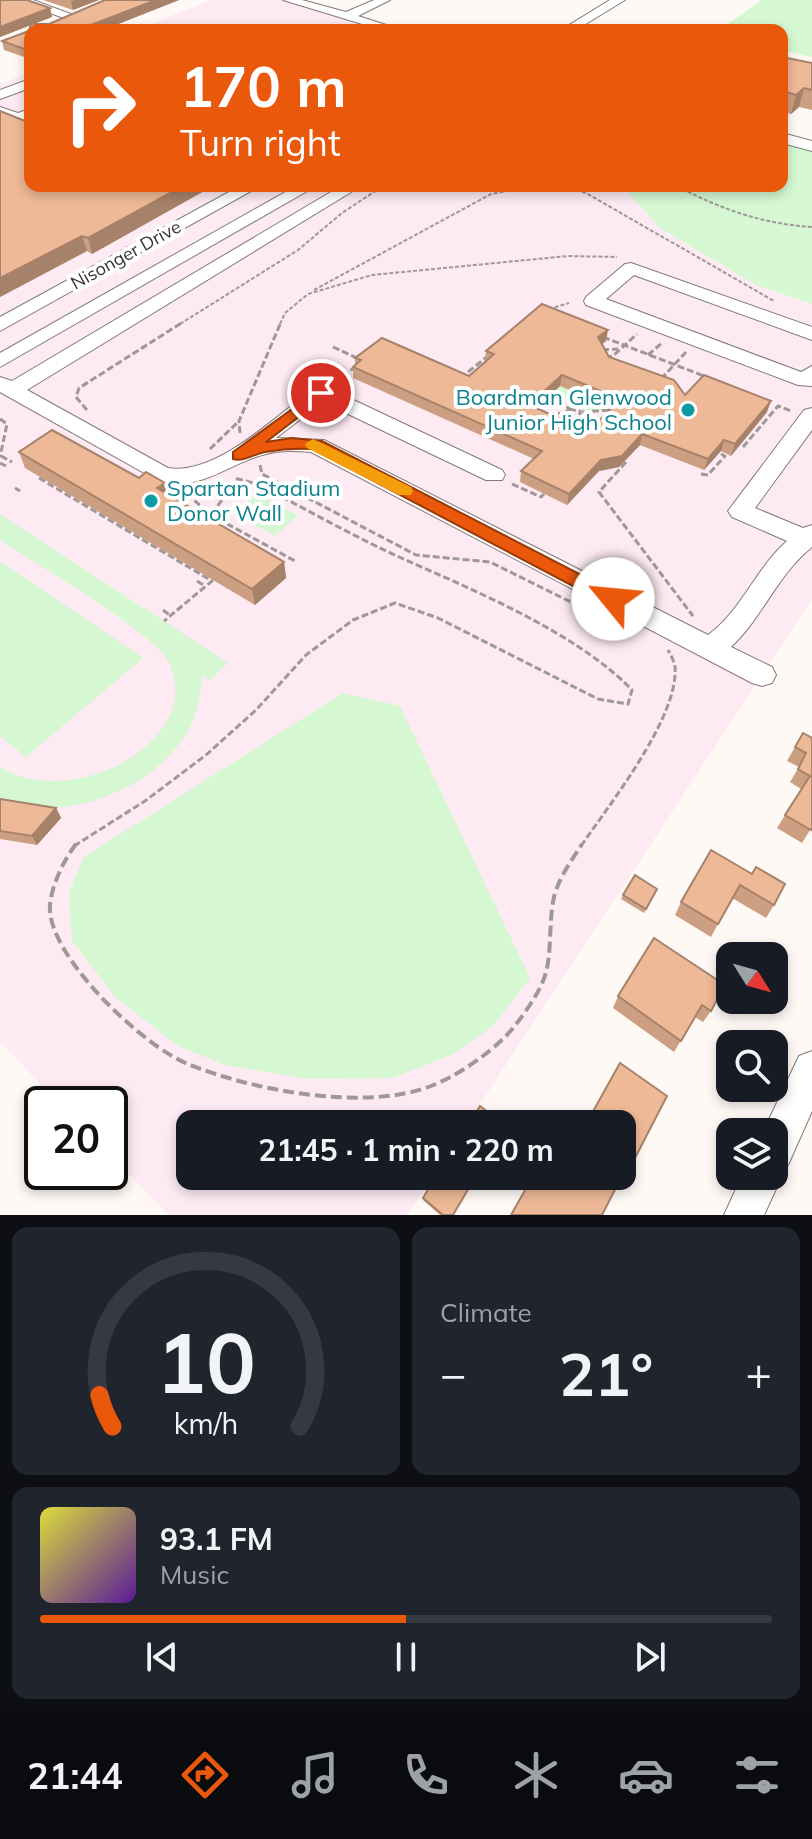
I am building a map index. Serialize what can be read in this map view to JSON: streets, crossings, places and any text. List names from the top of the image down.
{
  "streets": {
    "street": ["Nisonger Drive"]
  },
  "places": ["Boardman Glenwood Junior High School", "Spartan Stadium Donor Wall"],
  "north": "bottom right",
  "page": {
    "turn": ["170 m", "Turn right"],
    "limit": "20",
    "trip": "21:45 · 1 min · 220 m",
    "tile": "Climate",
    "heat": ["−", "21°", "+"],
    "song": ["93.1 FM", "Music"],
    "tabs": "21:44",
    "gauge": ["10", "km/h"]
  }
}
